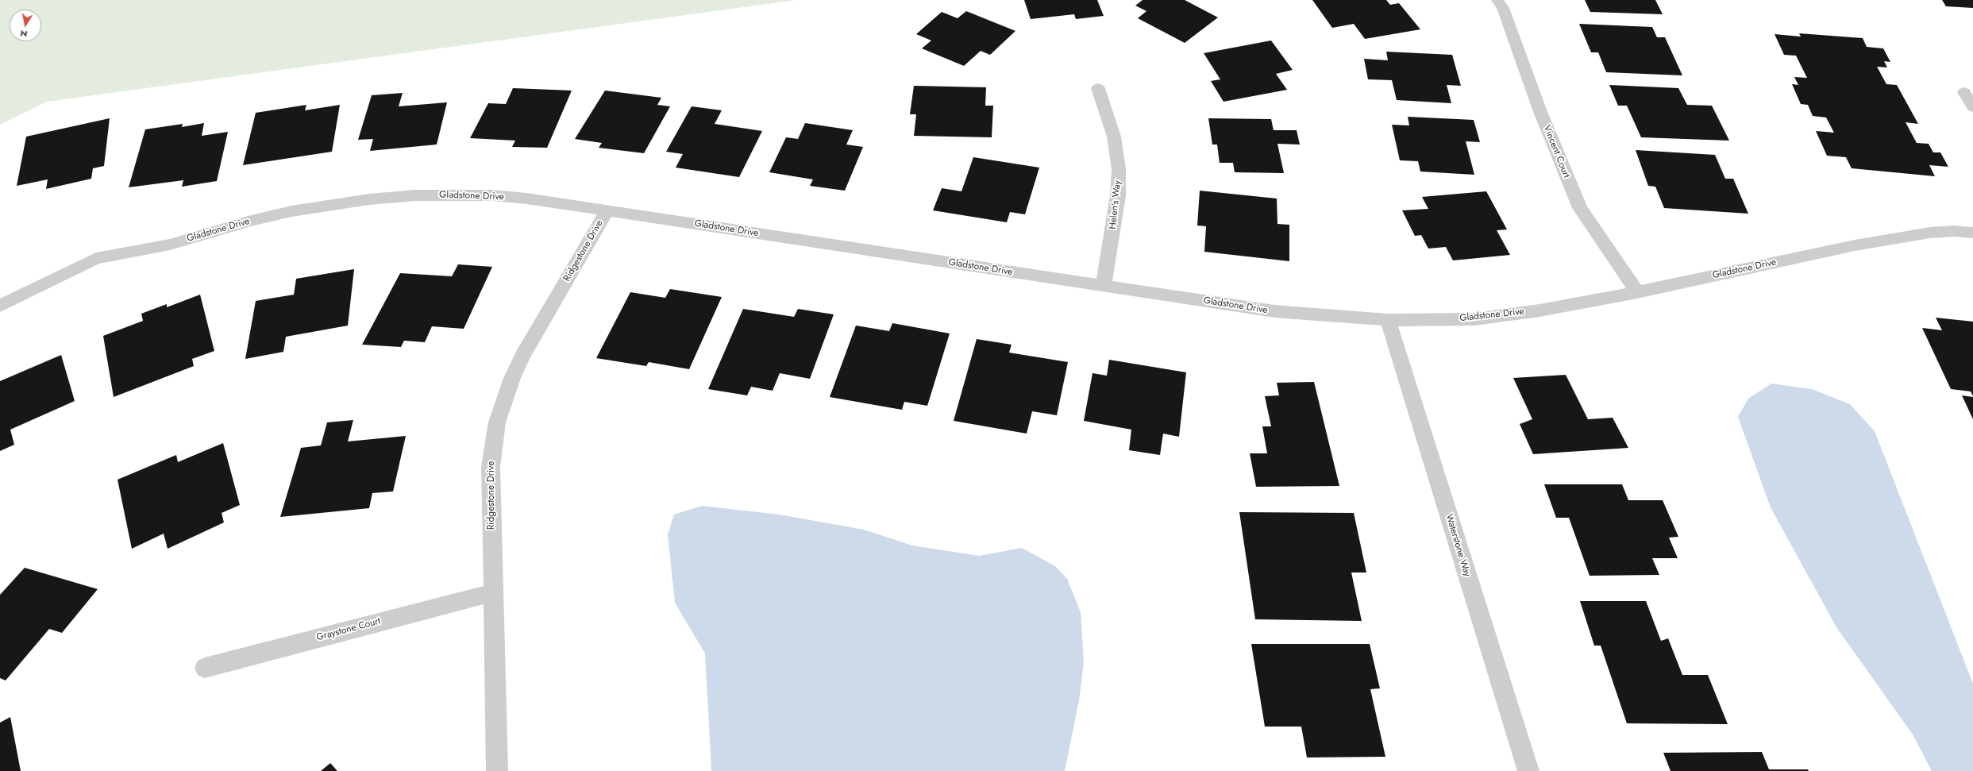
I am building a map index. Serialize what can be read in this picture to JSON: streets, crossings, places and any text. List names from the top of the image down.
{
  "streets": {
    "street": [
      "Vincent Court",
      "Gladstone Drive",
      "Helen's Way",
      "Ridgestone Drive",
      "Waterstone Way",
      "Graystone Court"
    ]
  },
  "crossings": [
    ["Vincent Court", "Gladstone Drive"],
    ["Gladstone Drive", "Helen's Way"],
    ["Gladstone Drive", "Ridgestone Drive"],
    ["Gladstone Drive", "Waterstone Way"],
    ["Ridgestone Drive", "Graystone Court"]
  ],
  "north": "bottom"
}
